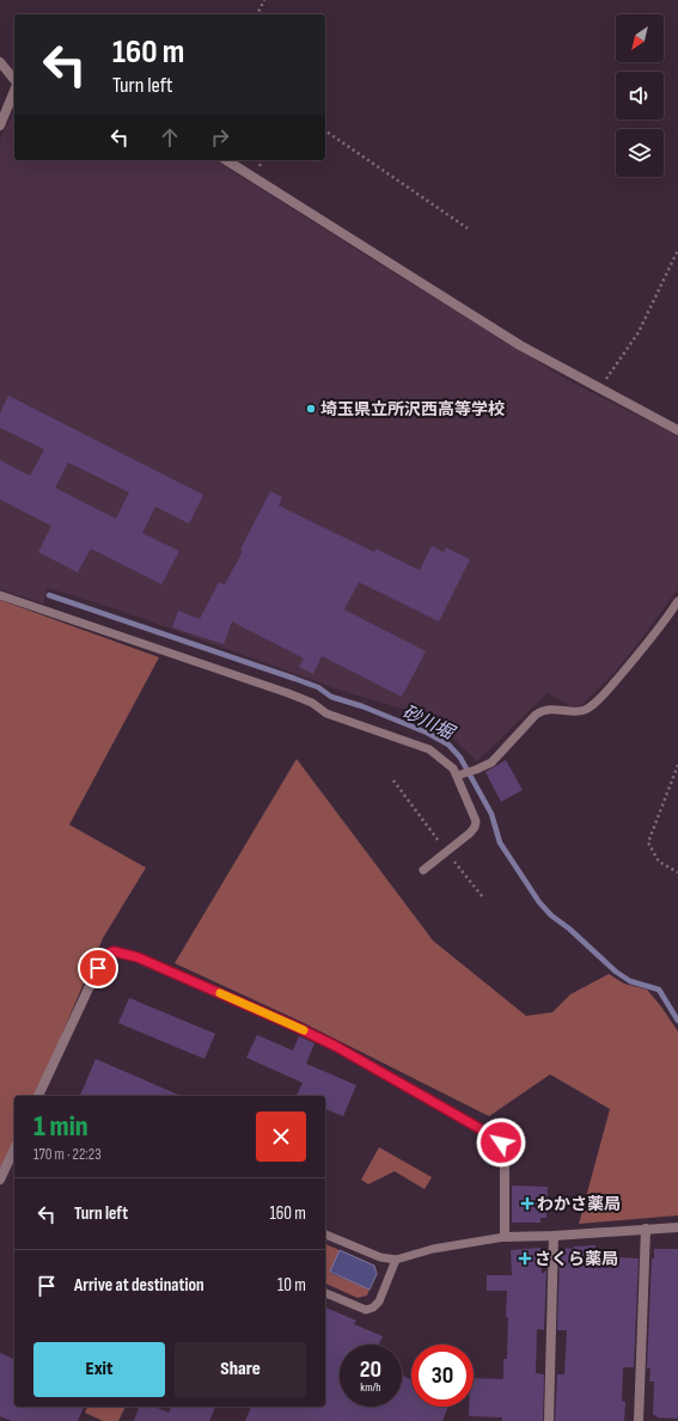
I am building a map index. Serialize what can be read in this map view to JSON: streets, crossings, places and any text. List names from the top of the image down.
{
  "water": ["砂川堀"],
  "places": {
    "other": ["埼玉県立所沢西高等学校"],
    "health": ["わかさ薬局", "さくら薬局"]
  },
  "north": "bottom left",
  "page": {
    "turn": ["160 m", "Turn left"],
    "heading": ["1 min", "170 m · 22:23"],
    "list": [
      {
        "name": "Turn left",
        "value": "160 m"
      },
      {
        "name": "Arrive at destination",
        "value": "10 m"
      }
    ],
    "buttons": ["Exit", "Share"],
    "speed": "20 km/h",
    "limit": "30"
  }
}
